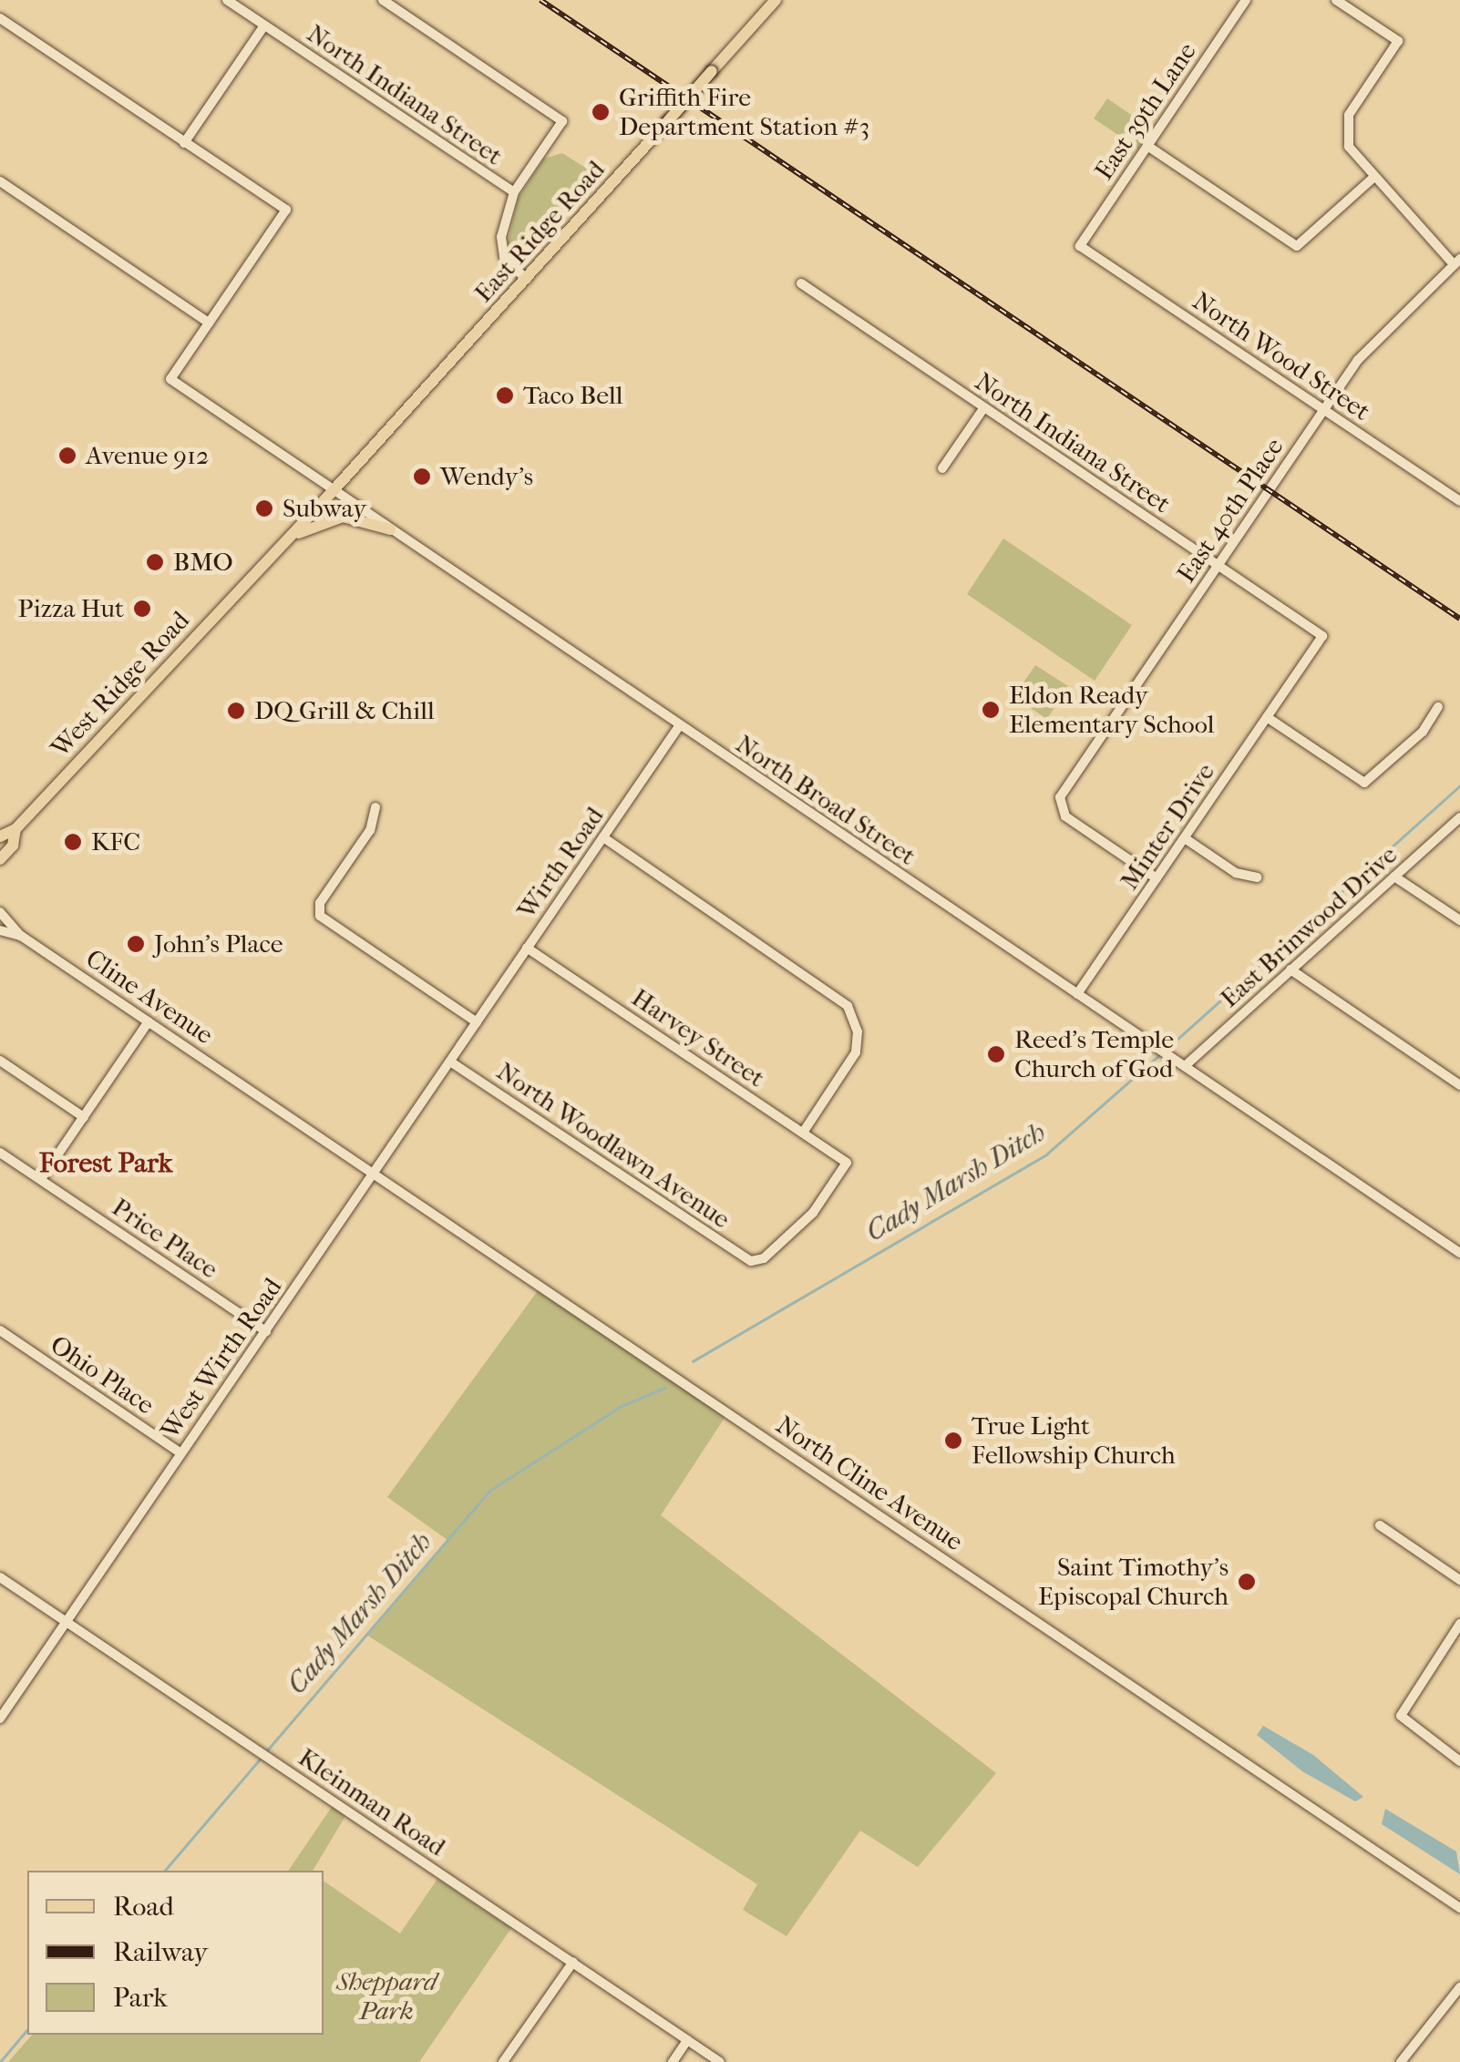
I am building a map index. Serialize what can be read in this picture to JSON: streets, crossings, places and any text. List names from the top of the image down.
{
  "streets": {
    "main road": ["East Ridge Road", "West Ridge Road"],
    "street": [
      "North Indiana Street",
      "East 39th Lane",
      "North Wood Street",
      "East 40th Place",
      "North Broad Street",
      "Minter Drive",
      "Wirth Road",
      "East Brinwood Drive",
      "Cline Avenue",
      "Harvey Street",
      "North Woodlawn Avenue",
      "Price Place",
      "West Wirth Road",
      "Ohio Place",
      "North Cline Avenue",
      "Kleinman Road"
    ]
  },
  "crossings": [
    ["North Indiana Street", "East 40th Place"],
    ["North Indiana Street", "Minter Drive"],
    ["East 39th Lane", "North Wood Street"],
    ["East Ridge Road", "West Ridge Road"],
    ["East Ridge Road", "North Broad Street"],
    ["North Wood Street", "East 40th Place"],
    ["East 40th Place", "Minter Drive"],
    ["West Ridge Road", "North Broad Street"],
    ["North Broad Street", "Minter Drive"],
    ["North Broad Street", "Wirth Road"],
    ["North Broad Street", "East Brinwood Drive"],
    ["Wirth Road", "Harvey Street"],
    ["Wirth Road", "West Wirth Road"],
    ["Cline Avenue", "North Cline Avenue"],
    ["Harvey Street", "North Woodlawn Avenue"],
    ["North Woodlawn Avenue", "West Wirth Road"],
    ["Price Place", "West Wirth Road"],
    ["West Wirth Road", "Ohio Place"],
    ["West Wirth Road", "North Cline Avenue"],
    ["West Wirth Road", "Kleinman Road"]
  ],
  "districts": ["Forest Park"],
  "water": ["Cady Marsh Ditch"],
  "parks": ["Sheppard Park"],
  "places": [
    "Griffith Fire Department Station #3",
    "Taco Bell",
    "Avenue 912",
    "Wendy's",
    "Subway",
    "BMO",
    "Pizza Hut",
    "Eldon Ready Elementary School",
    "DQ Grill & Chill",
    "KFC",
    "John's Place",
    "Reed's Temple Church of God",
    "True Light Fellowship Church",
    "Saint Timothy's Episcopal Church"
  ],
  "legend": ["Road", "Railway", "Park"]
}
